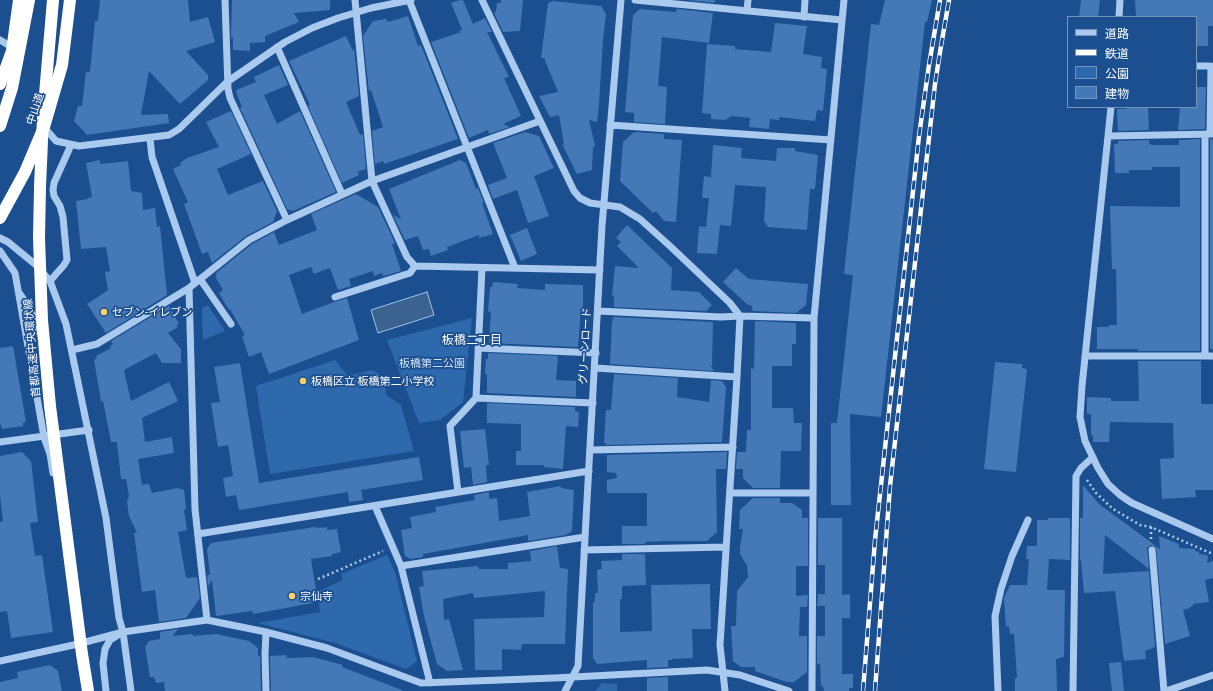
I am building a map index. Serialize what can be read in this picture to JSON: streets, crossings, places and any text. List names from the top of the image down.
{
  "streets": {
    "highway": ["中山道", "首都高速中央環状線"],
    "street": ["グリーンロード"]
  },
  "districts": ["板橋二丁目"],
  "parks": ["板橋第二公園"],
  "places": ["セブン-イレブン", "板橋区立 板橋第二小学校", "宗仙寺"],
  "legend": [
    "道路",
    "鉄道",
    "公園",
    "建物"
  ]
}
